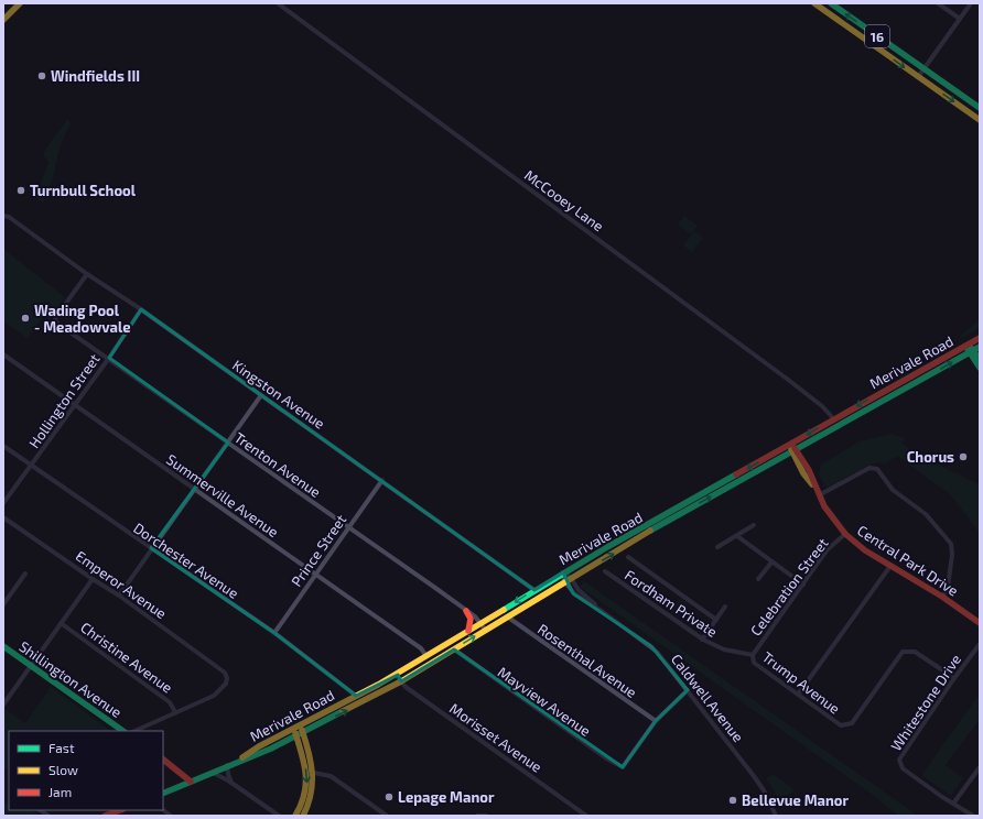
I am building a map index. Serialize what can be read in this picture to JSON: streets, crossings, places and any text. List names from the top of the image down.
{
  "streets": {
    "main road": [
      "16",
      "Merivale Road",
      "Central Park Drive",
      "Shillington Avenue"
    ],
    "street": [
      "McCooey Lane",
      "Kingston Avenue",
      "Hollington Street",
      "Trenton Avenue",
      "Summerville Avenue",
      "Prince Street",
      "Dorchester Avenue",
      "Emperor Avenue",
      "Celebration Street",
      "Fordham Private",
      "Christine Avenue",
      "Rosenthal Avenue",
      "Trump Avenue",
      "Caldwell Avenue",
      "Mayview Avenue",
      "Whitestone Drive",
      "Morisset Avenue"
    ]
  },
  "crossings": [
    ["McCooey Lane", "Merivale Road"],
    ["Merivale Road", "Kingston Avenue"],
    ["Merivale Road", "Trenton Avenue"],
    ["Merivale Road", "Summerville Avenue"],
    ["Merivale Road", "Dorchester Avenue"],
    ["Merivale Road", "Central Park Drive"],
    ["Merivale Road", "Rosenthal Avenue"],
    ["Merivale Road", "Caldwell Avenue"],
    ["Merivale Road", "Mayview Avenue"],
    ["Merivale Road", "Morisset Avenue"],
    ["Kingston Avenue", "Hollington Street"],
    ["Kingston Avenue", "Trenton Avenue"],
    ["Kingston Avenue", "Prince Street"],
    ["Hollington Street", "Trenton Avenue"],
    ["Hollington Street", "Summerville Avenue"],
    ["Hollington Street", "Dorchester Avenue"],
    ["Trenton Avenue", "Prince Street"],
    ["Summerville Avenue", "Prince Street"],
    ["Prince Street", "Dorchester Avenue"],
    ["Central Park Drive", "Celebration Street"],
    ["Emperor Avenue", "Christine Avenue"],
    ["Celebration Street", "Fordham Private"],
    ["Celebration Street", "Trump Avenue"],
    ["Fordham Private", "Trump Avenue"],
    ["Rosenthal Avenue", "Mayview Avenue"],
    ["Trump Avenue", "Whitestone Drive"]
  ],
  "places": [
    "Windfields III",
    "Turnbull School",
    "Wading Pool - Meadowvale",
    "Chorus",
    "Lepage Manor",
    "Bellevue Manor"
  ],
  "legend": ["Fast", "Slow", "Jam"]
}
